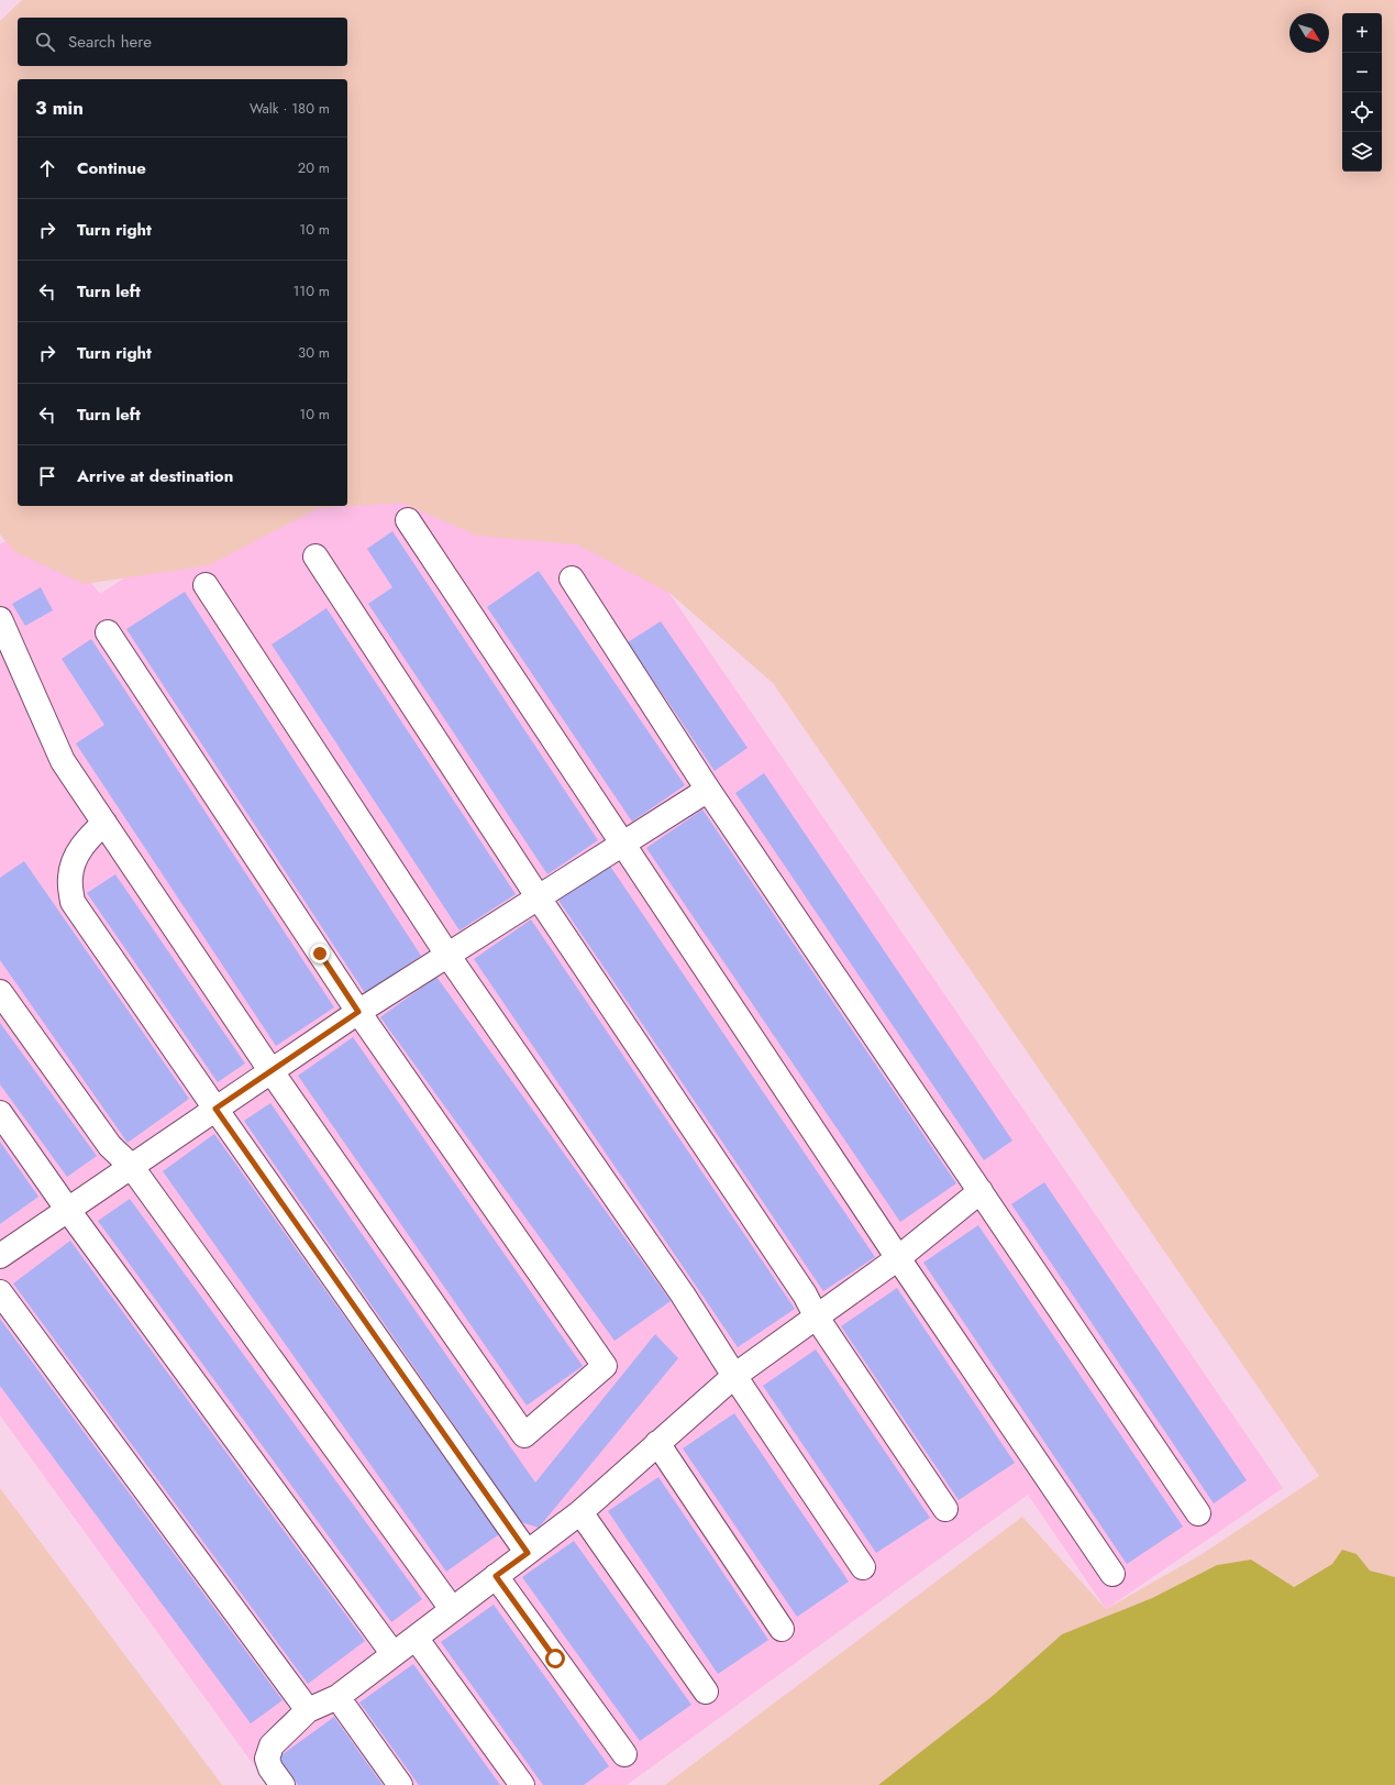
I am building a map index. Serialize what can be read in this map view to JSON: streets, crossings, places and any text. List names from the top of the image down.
{
  "north": "bottom right",
  "page": {
    "map_buttons": ["+", "−"],
    "search": "Search here",
    "heading": ["3 min", "Walk · 180 m"],
    "list": [
      ["Continue", "20 m"],
      ["Turn right", "10 m"],
      ["Turn left", "110 m"],
      ["Turn right", "30 m"],
      ["Turn left", "10 m"],
      "Arrive at destination"
    ]
  }
}
